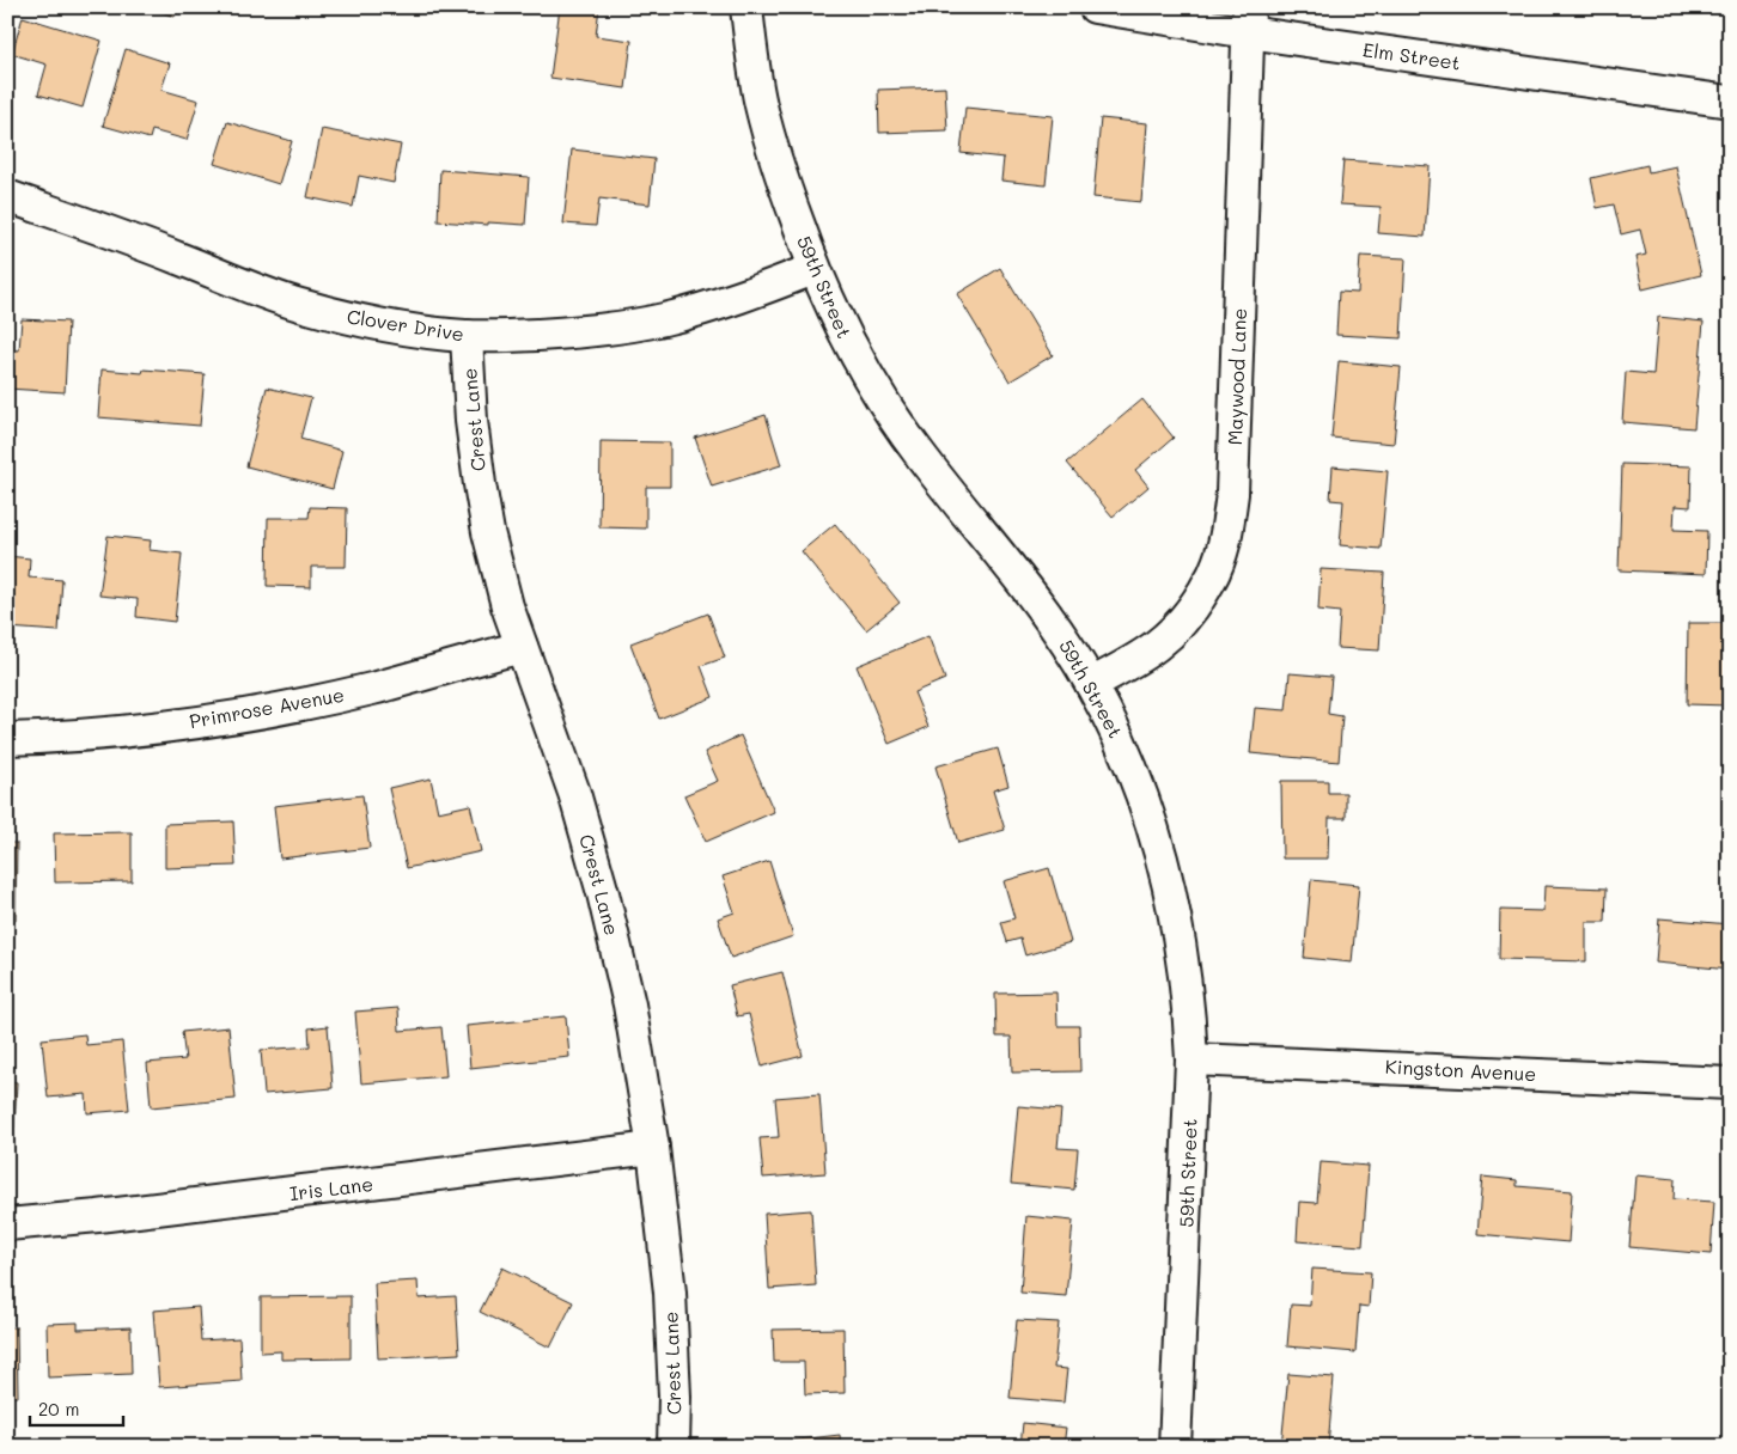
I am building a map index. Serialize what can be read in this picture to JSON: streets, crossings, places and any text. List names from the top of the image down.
{
  "streets": {
    "street": [
      "Elm Street",
      "59th Street",
      "Clover Drive",
      "Maywood Lane",
      "Crest Lane",
      "Primrose Avenue",
      "Kingston Avenue",
      "Iris Lane"
    ]
  },
  "crossings": [
    ["Elm Street", "Maywood Lane"],
    ["59th Street", "Clover Drive"],
    ["59th Street", "Maywood Lane"],
    ["59th Street", "Kingston Avenue"],
    ["Clover Drive", "Crest Lane"],
    ["Crest Lane", "Primrose Avenue"],
    ["Crest Lane", "Iris Lane"]
  ],
  "scale_bar": "20 m"
}
